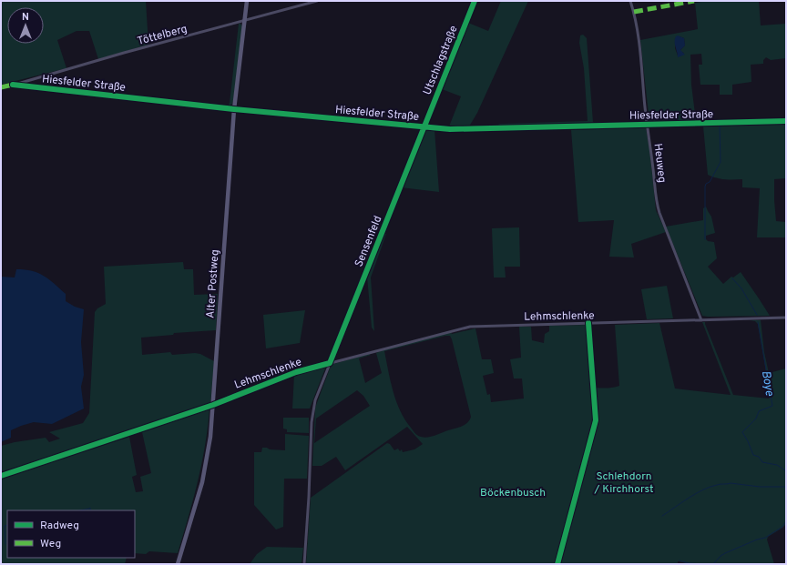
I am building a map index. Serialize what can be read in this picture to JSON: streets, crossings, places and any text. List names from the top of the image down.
{
  "streets": {
    "main road": ["Alter Postweg"],
    "street": [
      "Töttelberg",
      "Utschlagstraße",
      "Hiesfelder Straße",
      "Heuweg",
      "Sensenfeld",
      "Lehmschlenke"
    ]
  },
  "crossings": [
    ["Töttelberg", "Hiesfelder Straße"],
    ["Töttelberg", "Alter Postweg"],
    ["Utschlagstraße", "Hiesfelder Straße"],
    ["Utschlagstraße", "Sensenfeld"],
    ["Hiesfelder Straße", "Heuweg"],
    ["Hiesfelder Straße", "Sensenfeld"],
    ["Hiesfelder Straße", "Alter Postweg"],
    ["Heuweg", "Lehmschlenke"],
    ["Sensenfeld", "Lehmschlenke"],
    ["Alter Postweg", "Lehmschlenke"]
  ],
  "water": ["Boye"],
  "parks": ["Schlehdorn / Kirchhorst", "Böckenbusch"],
  "legend": ["Radweg", "Weg"],
  "north": "top"
}
